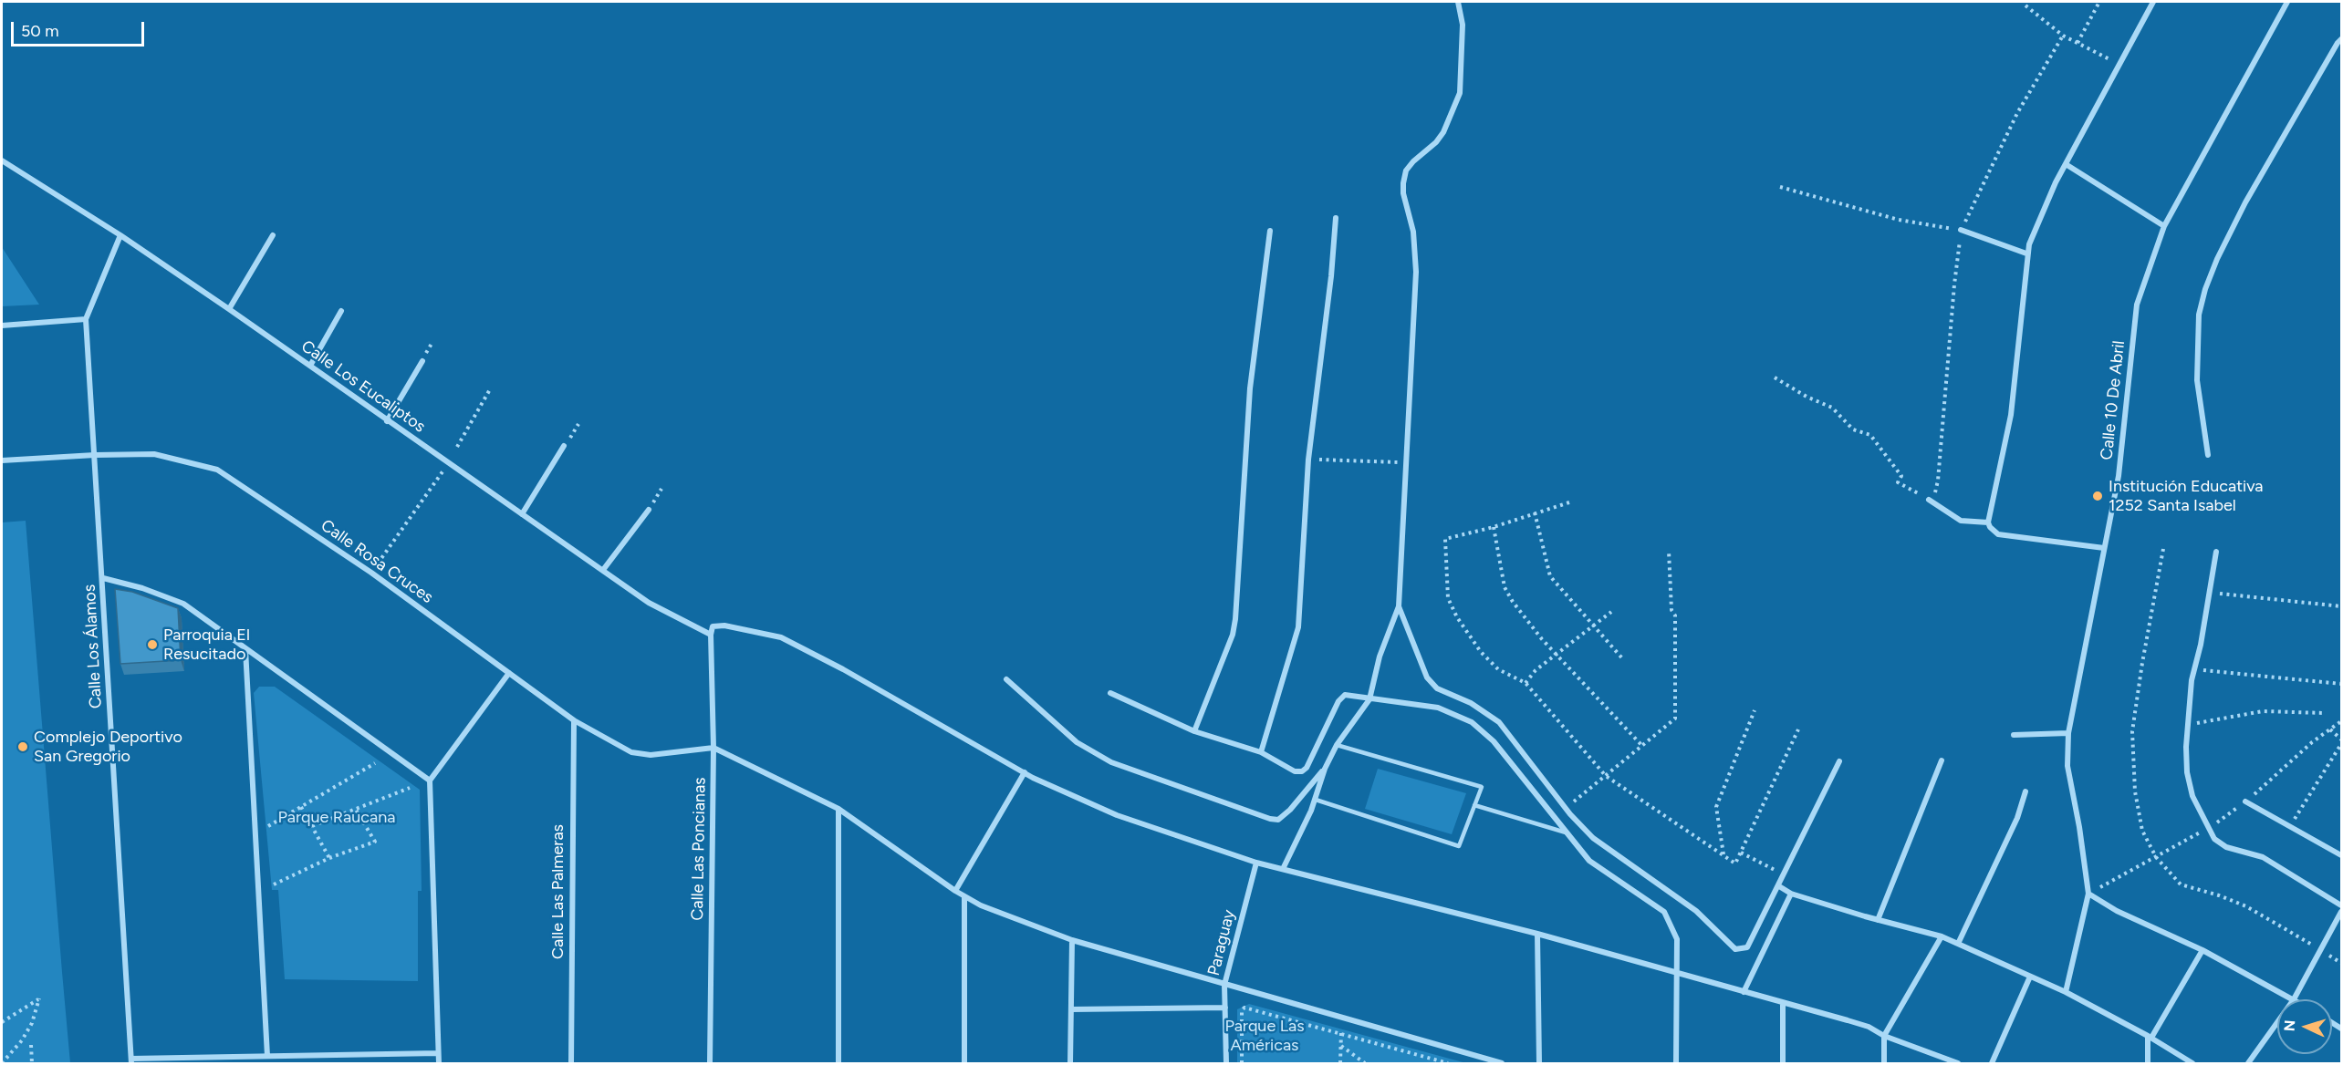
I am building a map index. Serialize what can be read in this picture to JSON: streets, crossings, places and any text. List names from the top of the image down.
{
  "streets": {
    "street": [
      "Calle Los Eucaliptos",
      "Calle 10 De Abril",
      "Calle Rosa Cruces",
      "Calle Los Álamos",
      "Calle Las Poncianas",
      "Calle Las Palmeras",
      "Paraguay"
    ]
  },
  "crossings": [
    ["Calle Los Eucaliptos", "Calle Los Álamos"],
    ["Calle Los Eucaliptos", "Calle Las Poncianas"],
    ["Calle Rosa Cruces", "Calle Los Álamos"],
    ["Calle Rosa Cruces", "Calle Las Poncianas"],
    ["Calle Rosa Cruces", "Calle Las Palmeras"]
  ],
  "parks": ["Parque Raucana", "Parque Las Américas"],
  "places": ["Institución Educativa 1252 Santa Isabel", "Parroquia El Resucitado", "Complejo Deportivo San Gregorio"],
  "scale_bar": "50 m",
  "north": "left"
}
